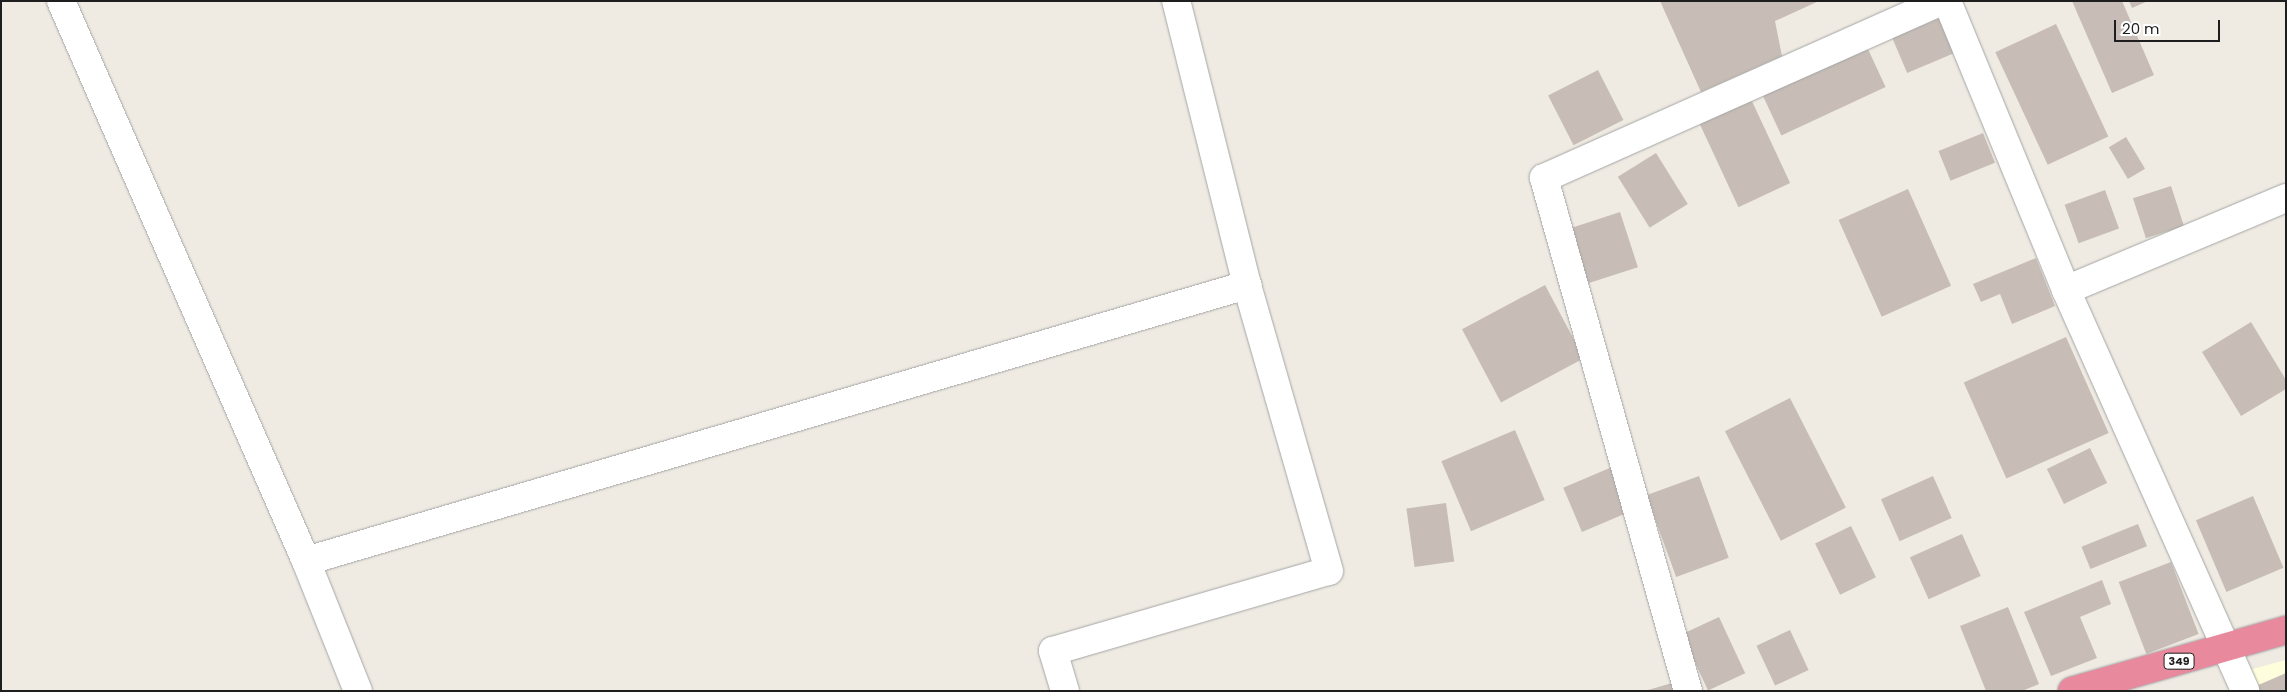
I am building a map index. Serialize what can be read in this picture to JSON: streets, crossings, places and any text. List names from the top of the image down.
{
  "streets": {
    "highway": ["349"]
  },
  "scale_bar": "20 m"
}
